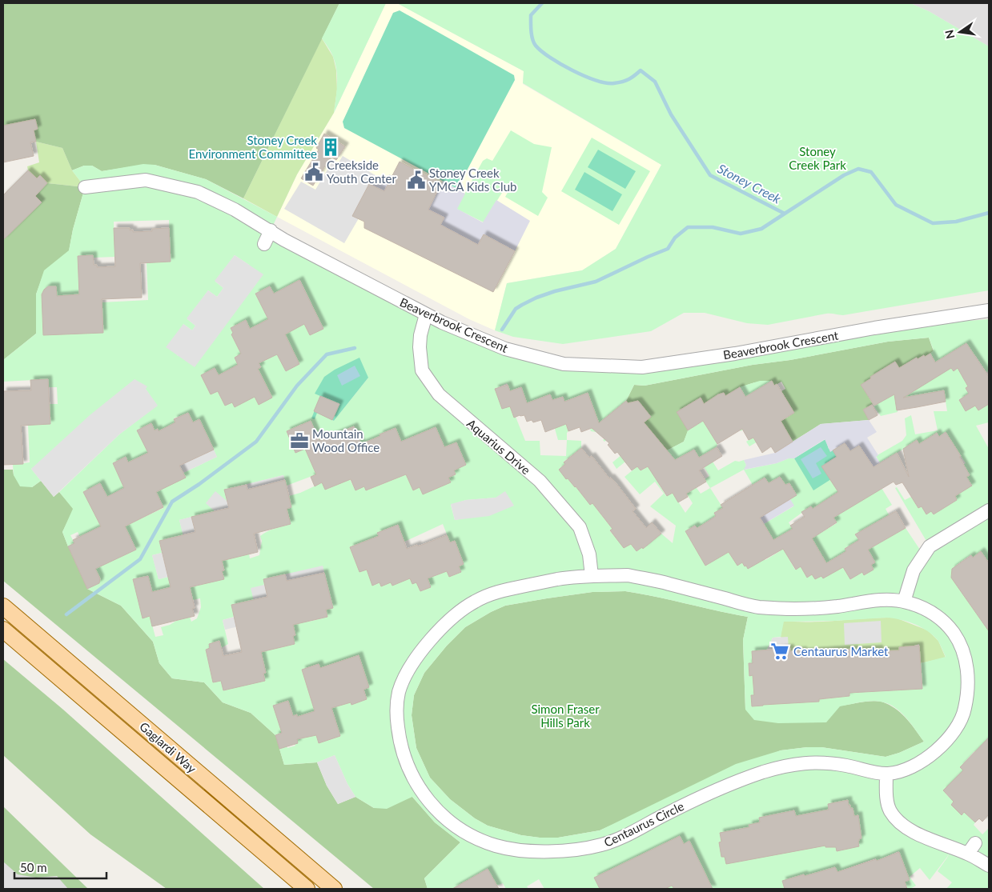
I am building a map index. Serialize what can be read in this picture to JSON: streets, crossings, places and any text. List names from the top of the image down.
{
  "streets": {
    "main road": ["Gaglardi Way"],
    "street": ["Beaverbrook Crescent", "Aquarius Drive", "Centaurus Circle"]
  },
  "crossings": [
    ["Beaverbrook Crescent", "Aquarius Drive"],
    ["Aquarius Drive", "Centaurus Circle"]
  ],
  "water": ["Stoney Creek"],
  "parks": ["Stoney Creek Park", "Simon Fraser Hills Park"],
  "places": {
    "building": ["Stoney Creek Environment Committee"],
    "public building": ["Creekside Youth Center", "Stoney Creek YMCA Kids Club"],
    "office": ["Mountain Wood Office"],
    "supermarket": ["Centaurus Market"]
  },
  "scale_bar": "50 m",
  "north": "left"
}
